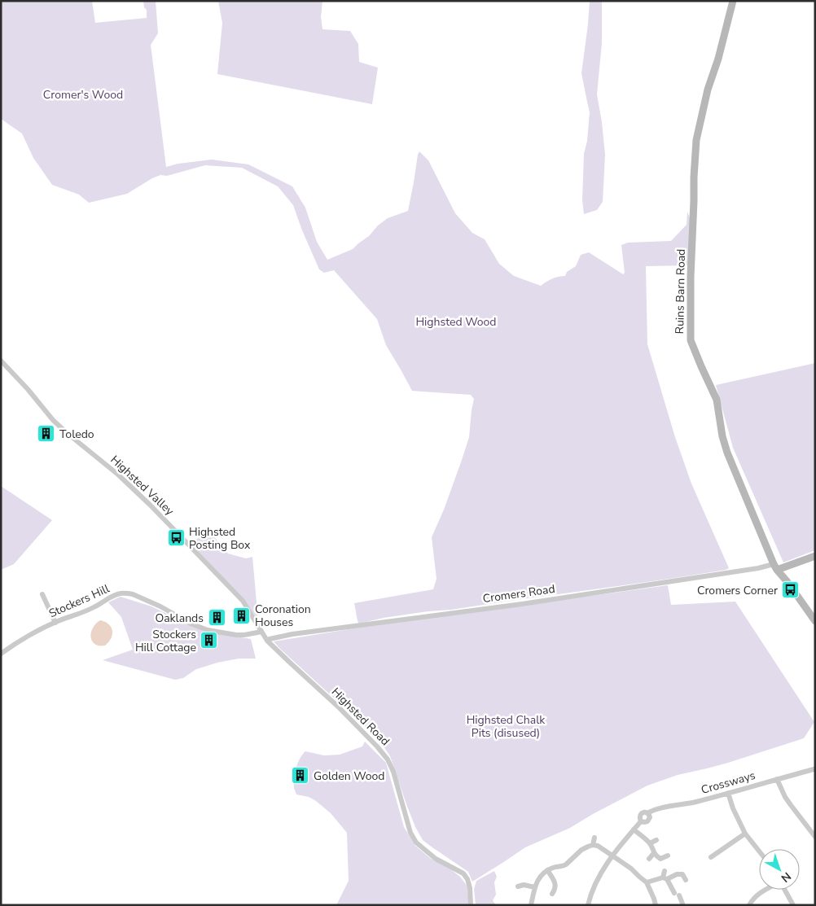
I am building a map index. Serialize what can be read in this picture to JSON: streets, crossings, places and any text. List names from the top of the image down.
{
  "streets": {
    "street": [
      "Ruins Barn Road",
      "Highsted Valley",
      "Cromers Road",
      "Stockers Hill",
      "Highsted Road",
      "Crossways"
    ]
  },
  "crossings": [
    ["Ruins Barn Road", "Cromers Road"],
    ["Highsted Valley", "Stockers Hill"],
    ["Highsted Valley", "Highsted Road"],
    ["Cromers Road", "Highsted Road"],
    ["Stockers Hill", "Highsted Road"]
  ],
  "parks": ["Cromer's Wood", "Highsted Wood", "Highsted Chalk Pits (disused)"],
  "places": {
    "building": [
      "Toledo",
      "Coronation Houses",
      "Oaklands",
      "Stockers Hill Cottage",
      "Golden Wood"
    ],
    "bus stop": ["Highsted Posting Box", "Cromers Corner"]
  },
  "north": "bottom right"
}
